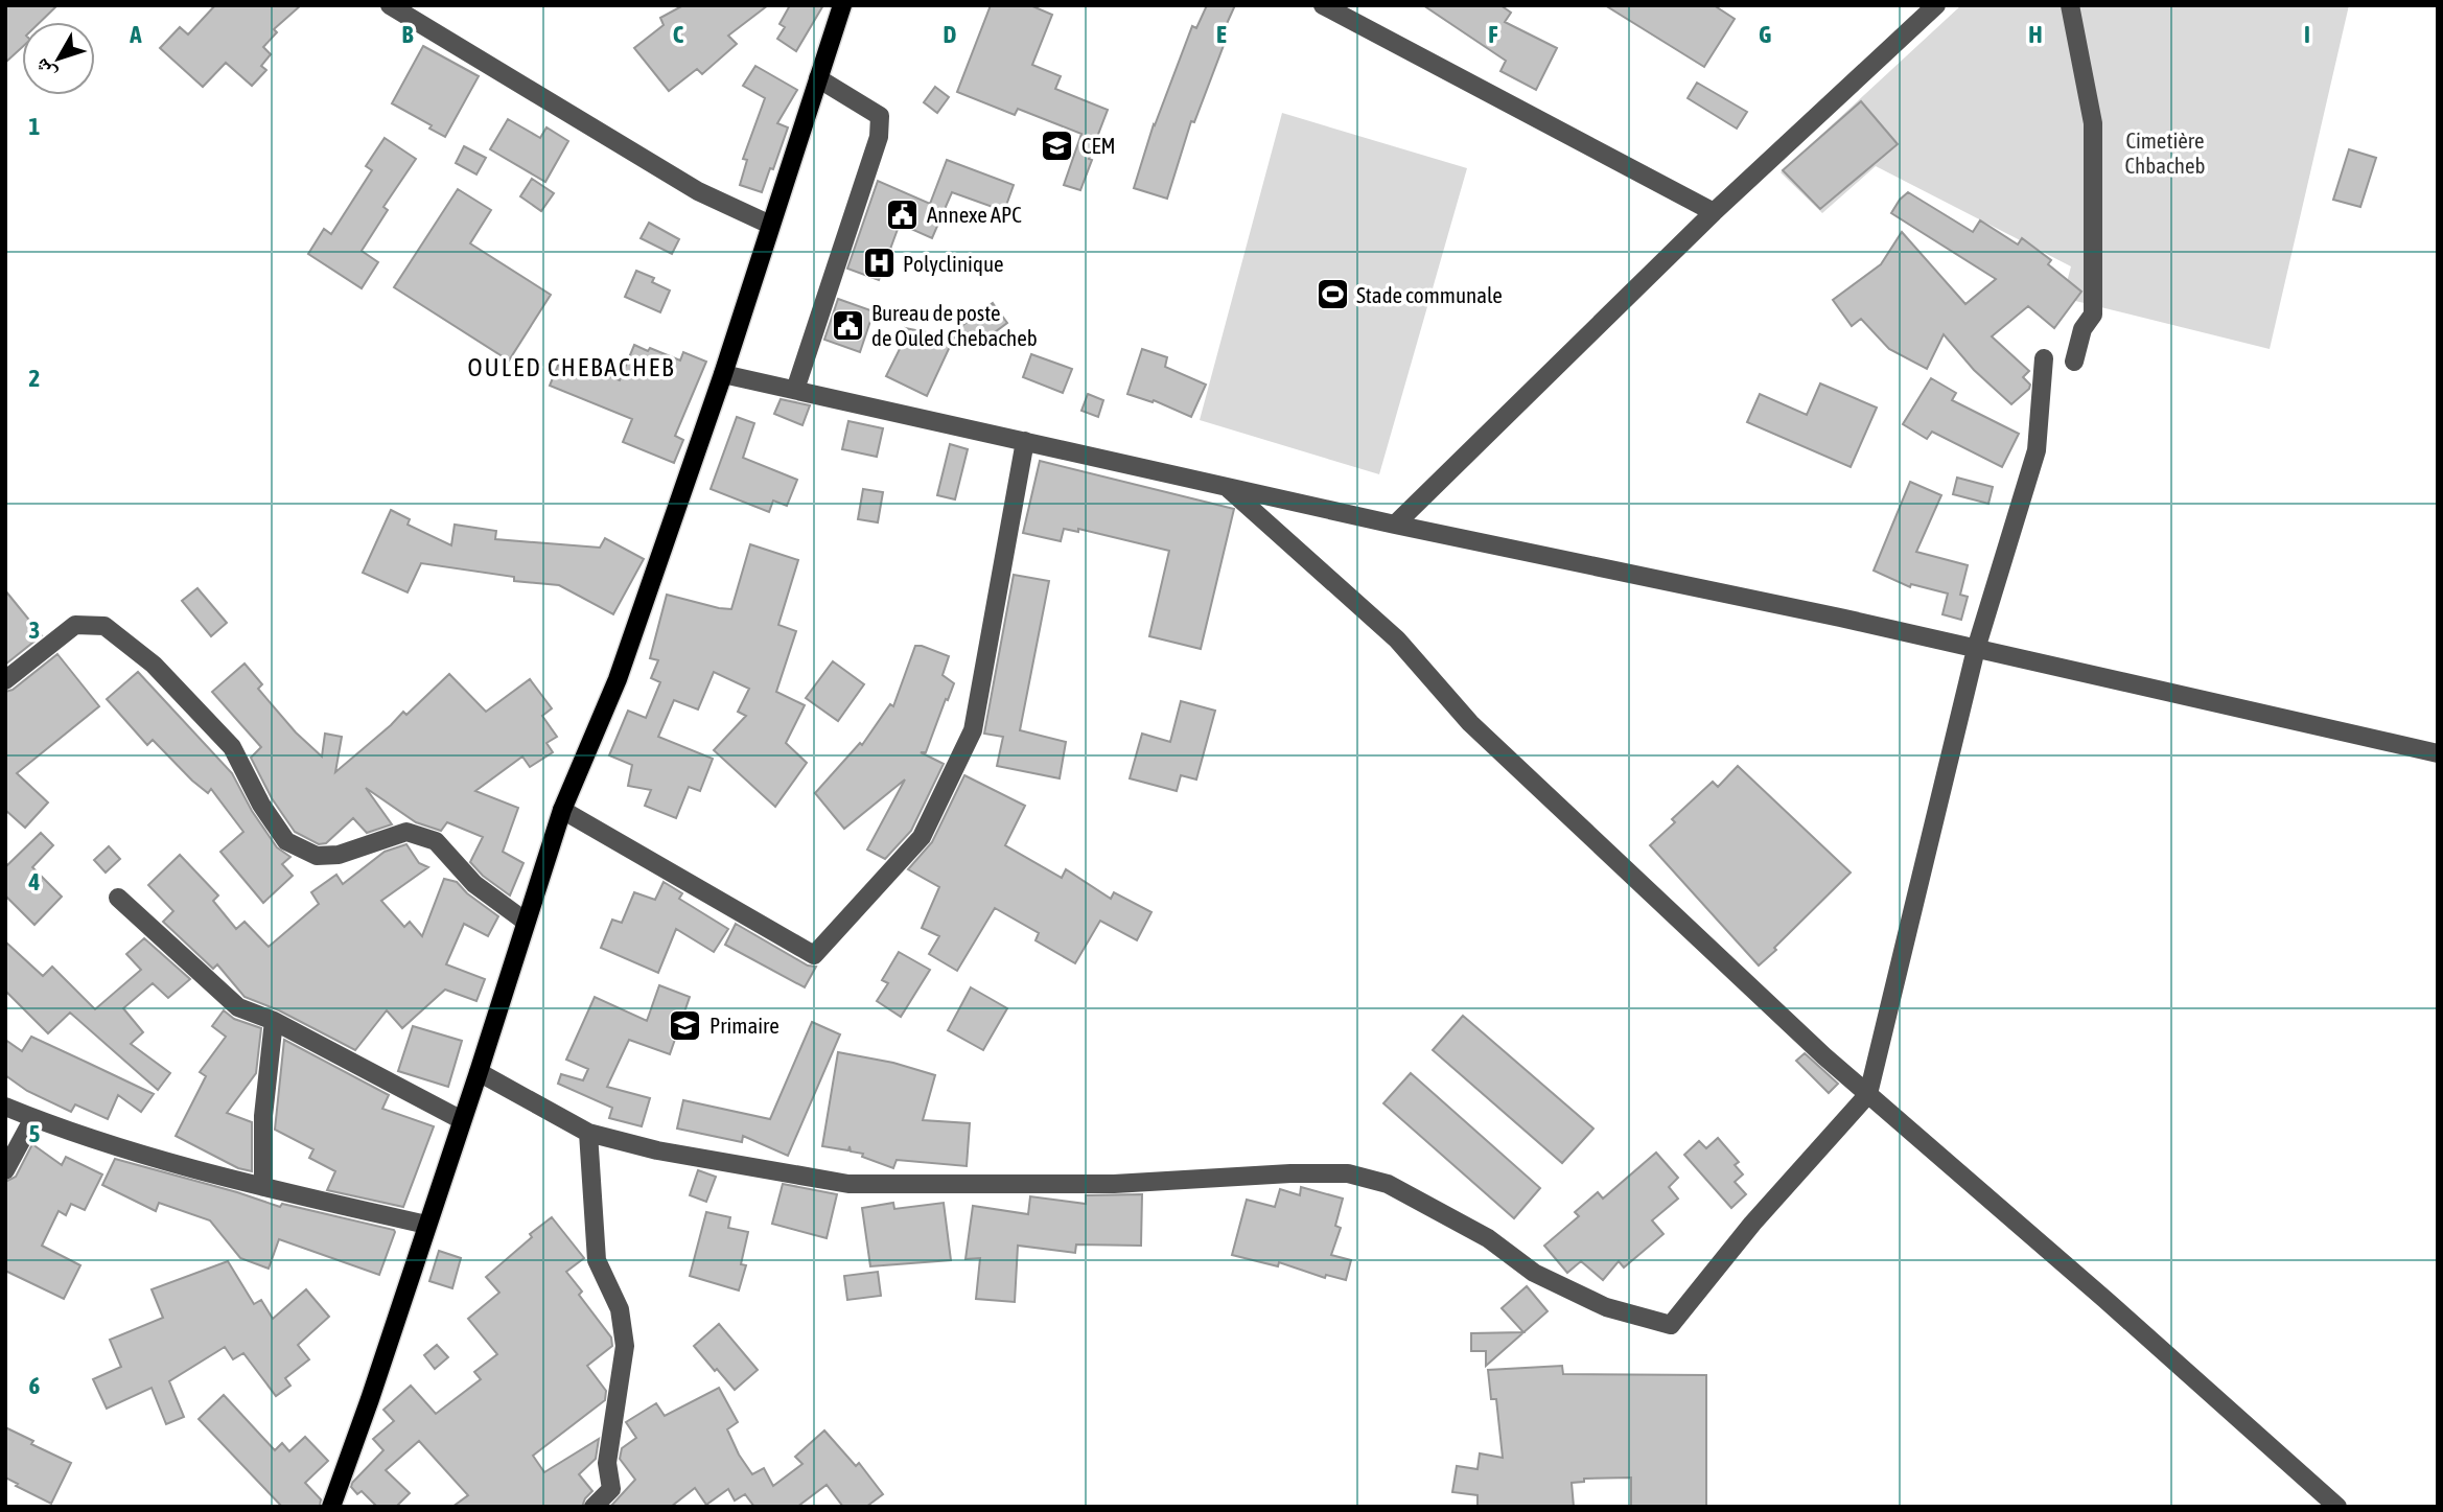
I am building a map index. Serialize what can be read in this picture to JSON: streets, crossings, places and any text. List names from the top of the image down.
{
  "districts": ["OULED CHEBACHEB"],
  "parks": ["Cimetière Chbacheb"],
  "places": {
    "school or university": ["CEM", "Primaire"],
    "public building": ["Annexe APC", "Bureau de poste de Ouled Chebacheb"],
    "hospital": ["Polyclinique"],
    "sports": ["Stade communale"]
  },
  "north": "bottom left",
  "grid": {
    "columns": [
      "A",
      "B",
      "C",
      "D",
      "E",
      "F",
      "G",
      "H",
      "I"
    ],
    "rows": [
      "1",
      "2",
      "3",
      "4",
      "5",
      "6"
    ]
  }
}
